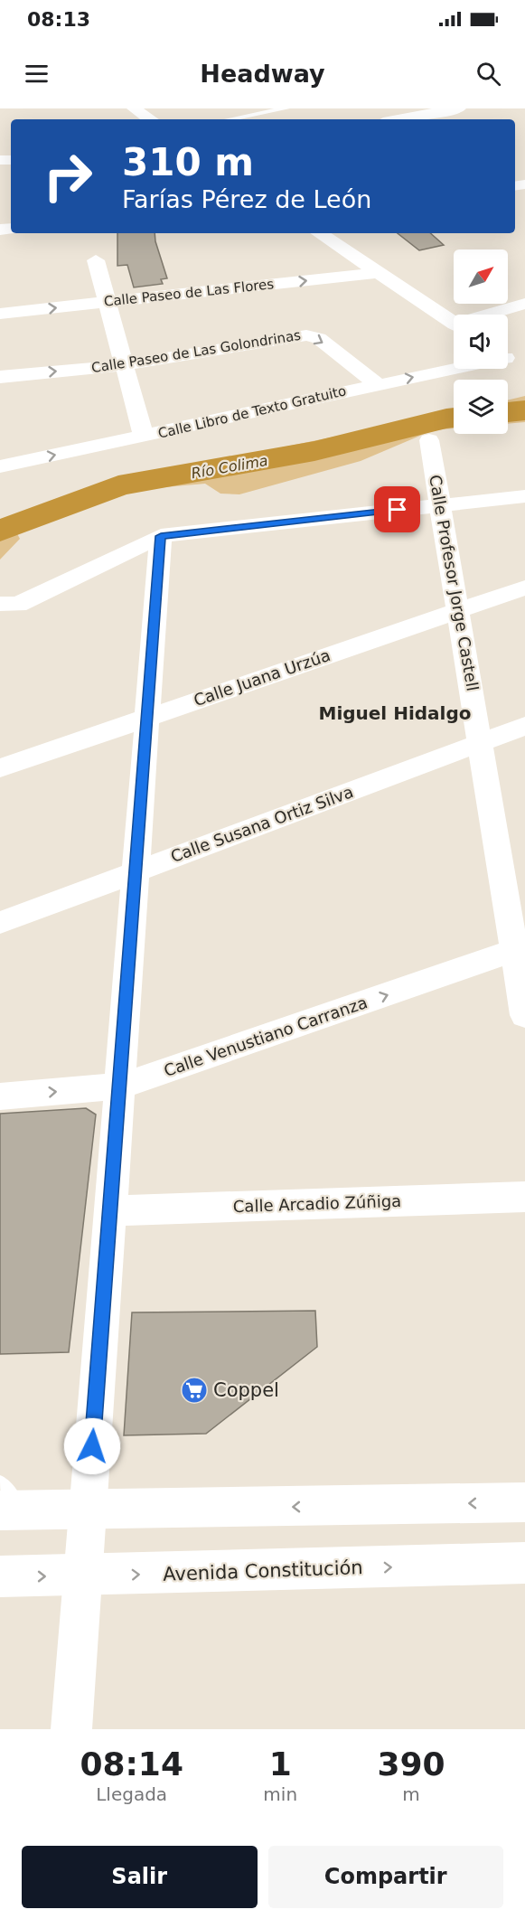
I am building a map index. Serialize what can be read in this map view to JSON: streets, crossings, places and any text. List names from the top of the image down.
{
  "streets": {
    "street": [
      "Calle Paseo de Las Flores",
      "Calle Paseo de Las Golondrinas",
      "Calle Libro de Texto Gratuito",
      "Calle Profesor Jorge Castell",
      "Calle Juana Urzúa",
      "Calle Susana Ortiz Silva",
      "Calle Venustiano Carranza",
      "Calle Arcadio Zúñiga",
      "Avenida Constitución"
    ]
  },
  "crossings": [
    ["Calle Paseo de Las Golondrinas", "Calle Libro de Texto Gratuito"],
    ["Calle Profesor Jorge Castell", "Calle Juana Urzúa"],
    ["Calle Profesor Jorge Castell", "Calle Susana Ortiz Silva"],
    ["Calle Profesor Jorge Castell", "Calle Venustiano Carranza"]
  ],
  "one_way": ["Calle Venustiano Carranza"],
  "districts": ["Miguel Hidalgo"],
  "water": ["Río Colima"],
  "places": {
    "supermarket": ["Coppel"]
  },
  "north": "top right",
  "page": {
    "status": "08:13",
    "header": "Headway",
    "turn": ["310 m", "Farías Pérez de León"],
    "eta": [
      "08:14",
      "Llegada",
      "1",
      "min",
      "390",
      "m"
    ],
    "buttons": ["Salir", "Compartir"]
  }
}
